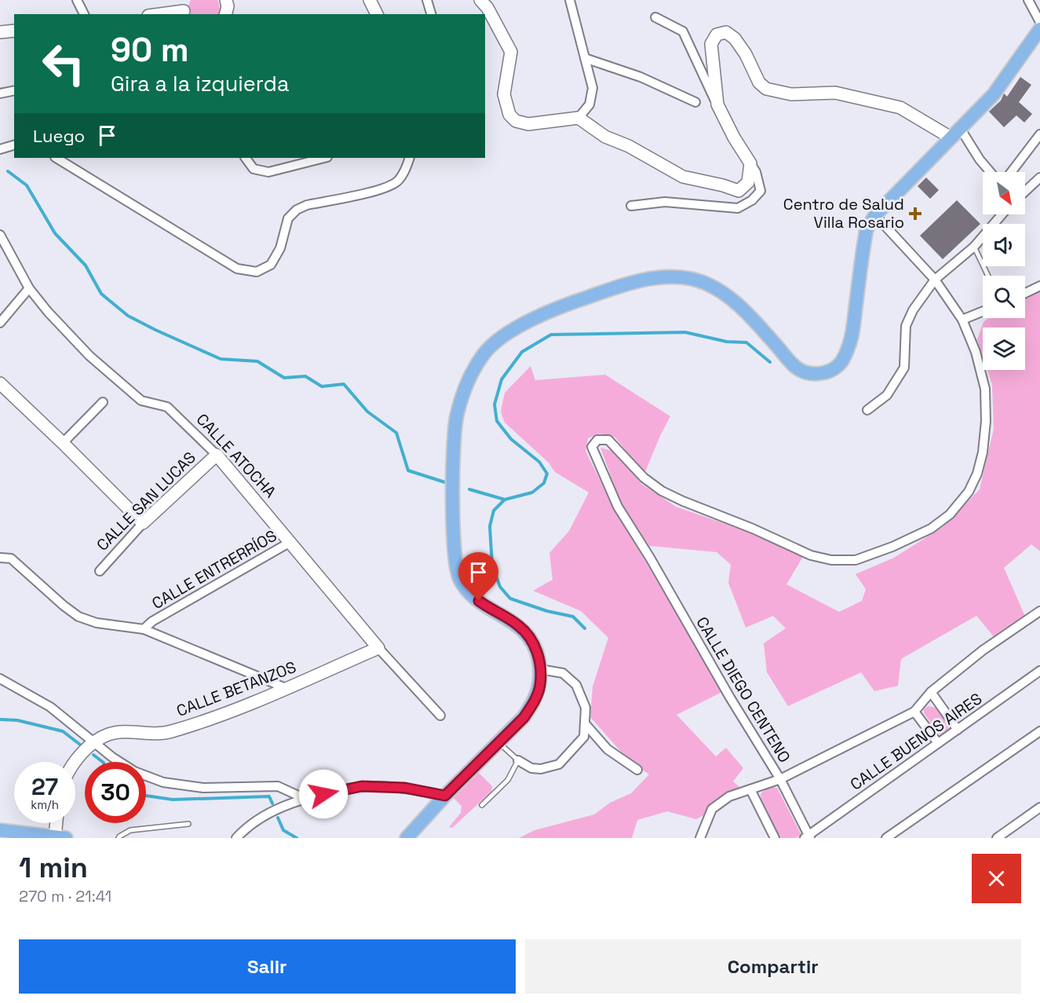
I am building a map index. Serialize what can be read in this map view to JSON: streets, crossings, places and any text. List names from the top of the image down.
{
  "streets": {
    "street": [
      "CALLE ATOCHA",
      "CALLE SAN LUCAS",
      "CALLE ENTRERRÍOS",
      "CALLE BETANZOS",
      "CALLE DIEGO CENTENO",
      "CALLE BUENOS AIRES"
    ]
  },
  "crossings": [
    ["CALLE ATOCHA", "CALLE SAN LUCAS"],
    ["CALLE ATOCHA", "CALLE ENTRERRÍOS"],
    ["CALLE ATOCHA", "CALLE BETANZOS"],
    ["CALLE DIEGO CENTENO", "CALLE BUENOS AIRES"]
  ],
  "places": {
    "health": ["Centro de Salud Villa Rosario"]
  },
  "north": "bottom right",
  "page": {
    "turn": ["90 m", "Gira a la izquierda"],
    "then": "Luego",
    "speed": "27 km/h",
    "limit": "30",
    "heading": ["1 min", "270 m · 21:41"],
    "buttons": ["Salir", "Compartir"]
  }
}
